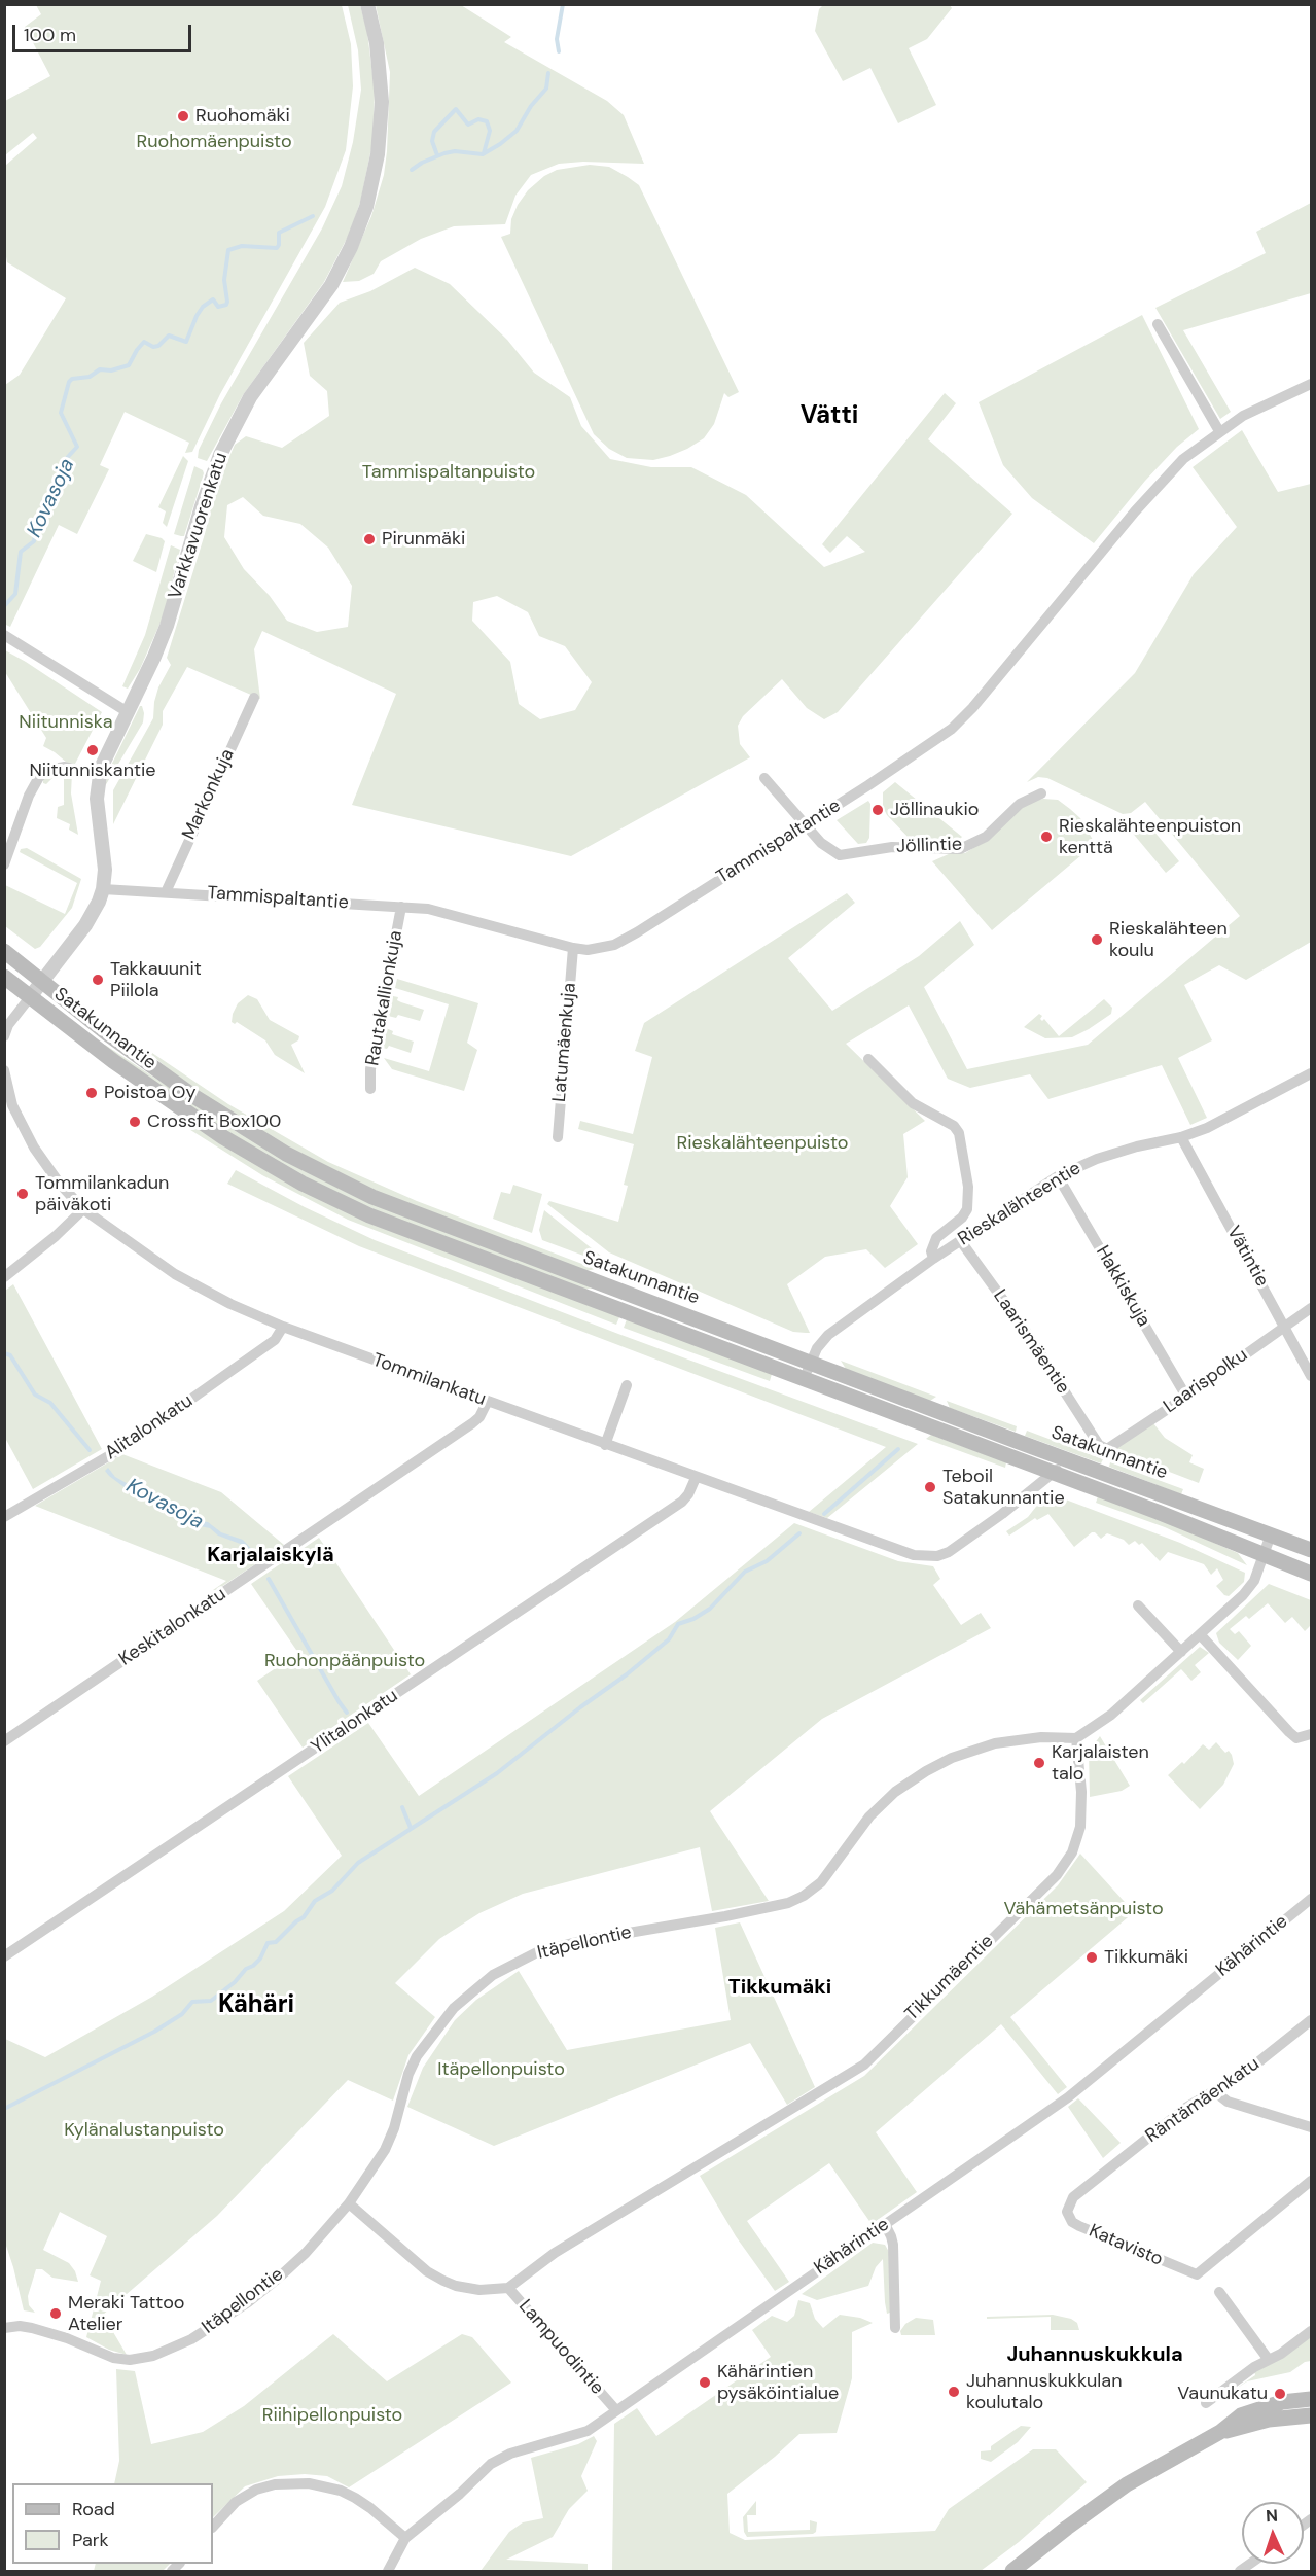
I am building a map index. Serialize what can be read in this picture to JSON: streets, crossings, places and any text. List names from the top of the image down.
{
  "streets": {
    "main road": ["Satakunnantie"],
    "street": [
      "Varkkavuorenkatu",
      "Markonkuja",
      "Tammispaltantie",
      "Jöllintie",
      "Rautakallionkuja",
      "Latumäenkuja",
      "Rieskalähteentie",
      "Vätintie",
      "Hakkiskuja",
      "Laarismäentie",
      "Tommilankatu",
      "Laarispolku",
      "Alitalonkatu",
      "Keskitalonkatu",
      "Ylitalonkatu",
      "Itäpellontie",
      "Kähärintie",
      "Tikkumäentie",
      "Räntämäenkatu",
      "Katavisto",
      "Lampuodintie"
    ]
  },
  "crossings": [
    ["Varkkavuorenkatu", "Tammispaltantie"],
    ["Varkkavuorenkatu", "Satakunnantie"],
    ["Markonkuja", "Tammispaltantie"],
    ["Tammispaltantie", "Jöllintie"],
    ["Tammispaltantie", "Rautakallionkuja"],
    ["Tammispaltantie", "Latumäenkuja"],
    ["Satakunnantie", "Rieskalähteentie"],
    ["Satakunnantie", "Tommilankatu"],
    ["Rieskalähteentie", "Vätintie"],
    ["Rieskalähteentie", "Hakkiskuja"],
    ["Rieskalähteentie", "Laarismäentie"],
    ["Vätintie", "Laarispolku"],
    ["Hakkiskuja", "Laarispolku"],
    ["Laarismäentie", "Laarispolku"],
    ["Tommilankatu", "Alitalonkatu"],
    ["Tommilankatu", "Keskitalonkatu"],
    ["Tommilankatu", "Ylitalonkatu"],
    ["Itäpellontie", "Tikkumäentie"],
    ["Itäpellontie", "Lampuodintie"],
    ["Kähärintie", "Lampuodintie"],
    ["Tikkumäentie", "Lampuodintie"],
    ["Räntämäenkatu", "Katavisto"]
  ],
  "districts": [
    "Vätti",
    "Karjalaiskylä",
    "Tikkumäki",
    "Kähäri",
    "Juhannuskukkula"
  ],
  "water": ["Kovasoja"],
  "parks": [
    "Ruohomäenpuisto",
    "Tammispaltanpuisto",
    "Niitunniska",
    "Rieskalähteenpuisto",
    "Ruohonpäänpuisto",
    "Vähämetsänpuisto",
    "Itäpellonpuisto",
    "Kylänalustanpuisto",
    "Riihipellonpuisto"
  ],
  "places": [
    "Ruohomäki",
    "Pirunmäki",
    "Niitunniskantie",
    "Jöllinaukio",
    "Rieskalähteenpuiston kenttä",
    "Rieskalähteen koulu",
    "Takkauunit Piilola",
    "Poistoa Oy",
    "Crossfit Box100",
    "Tommilankadun päiväkoti",
    "Teboil Satakunnantie",
    "Karjalaisten talo",
    "Tikkumäki",
    "Meraki Tattoo Atelier",
    "Kähärintien pysäköintialue",
    "Juhannuskukkulan koulutalo",
    "Vaunukatu"
  ],
  "legend": ["Road", "Park"],
  "scale_bar": "100 m",
  "north": "top"
}
